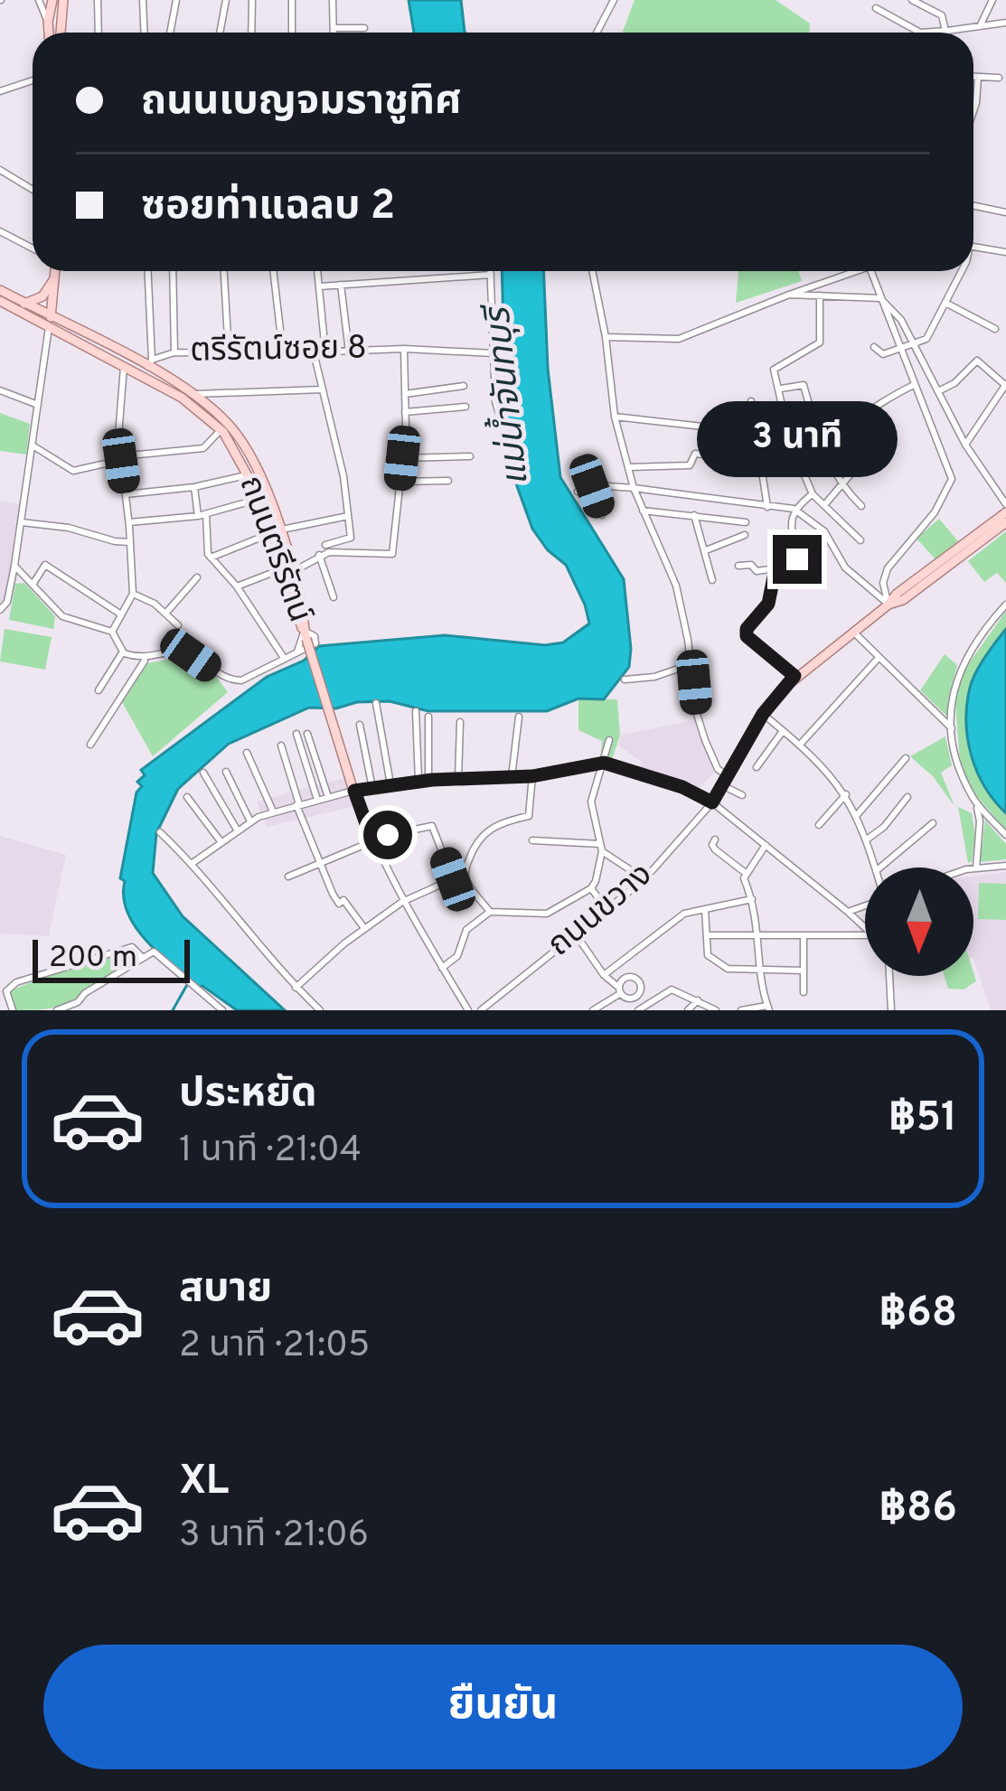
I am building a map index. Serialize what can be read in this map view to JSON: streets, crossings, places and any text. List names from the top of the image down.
{
  "streets": {
    "main road": ["ถนนตรีรัตน์"],
    "street": ["ตรีรัตน์ซอย 8", "ถนนขวาง"]
  },
  "crossings": [
    ["ตรีรัตน์ซอย 8", "ถนนตรีรัตน์"]
  ],
  "water": ["แม่น้ำจันทบุรี"],
  "scale_bar": "200 m",
  "north": "bottom",
  "page": {
    "banner": ["ถนนเบญจมราชูทิศ", "ซอยท่าแฉลบ 2"],
    "bubble": "3 นาที",
    "scale": "200 m",
    "list": [
      {
        "name": "ประหยัด",
        "note": "1 นาที · 21:04",
        "value": "฿51"
      },
      {
        "name": "สบาย",
        "note": "2 นาที · 21:05",
        "value": "฿68"
      },
      {
        "name": "XL",
        "note": "3 นาที · 21:06",
        "value": "฿86"
      }
    ],
    "buttons": "ยืนยัน"
  }
}
